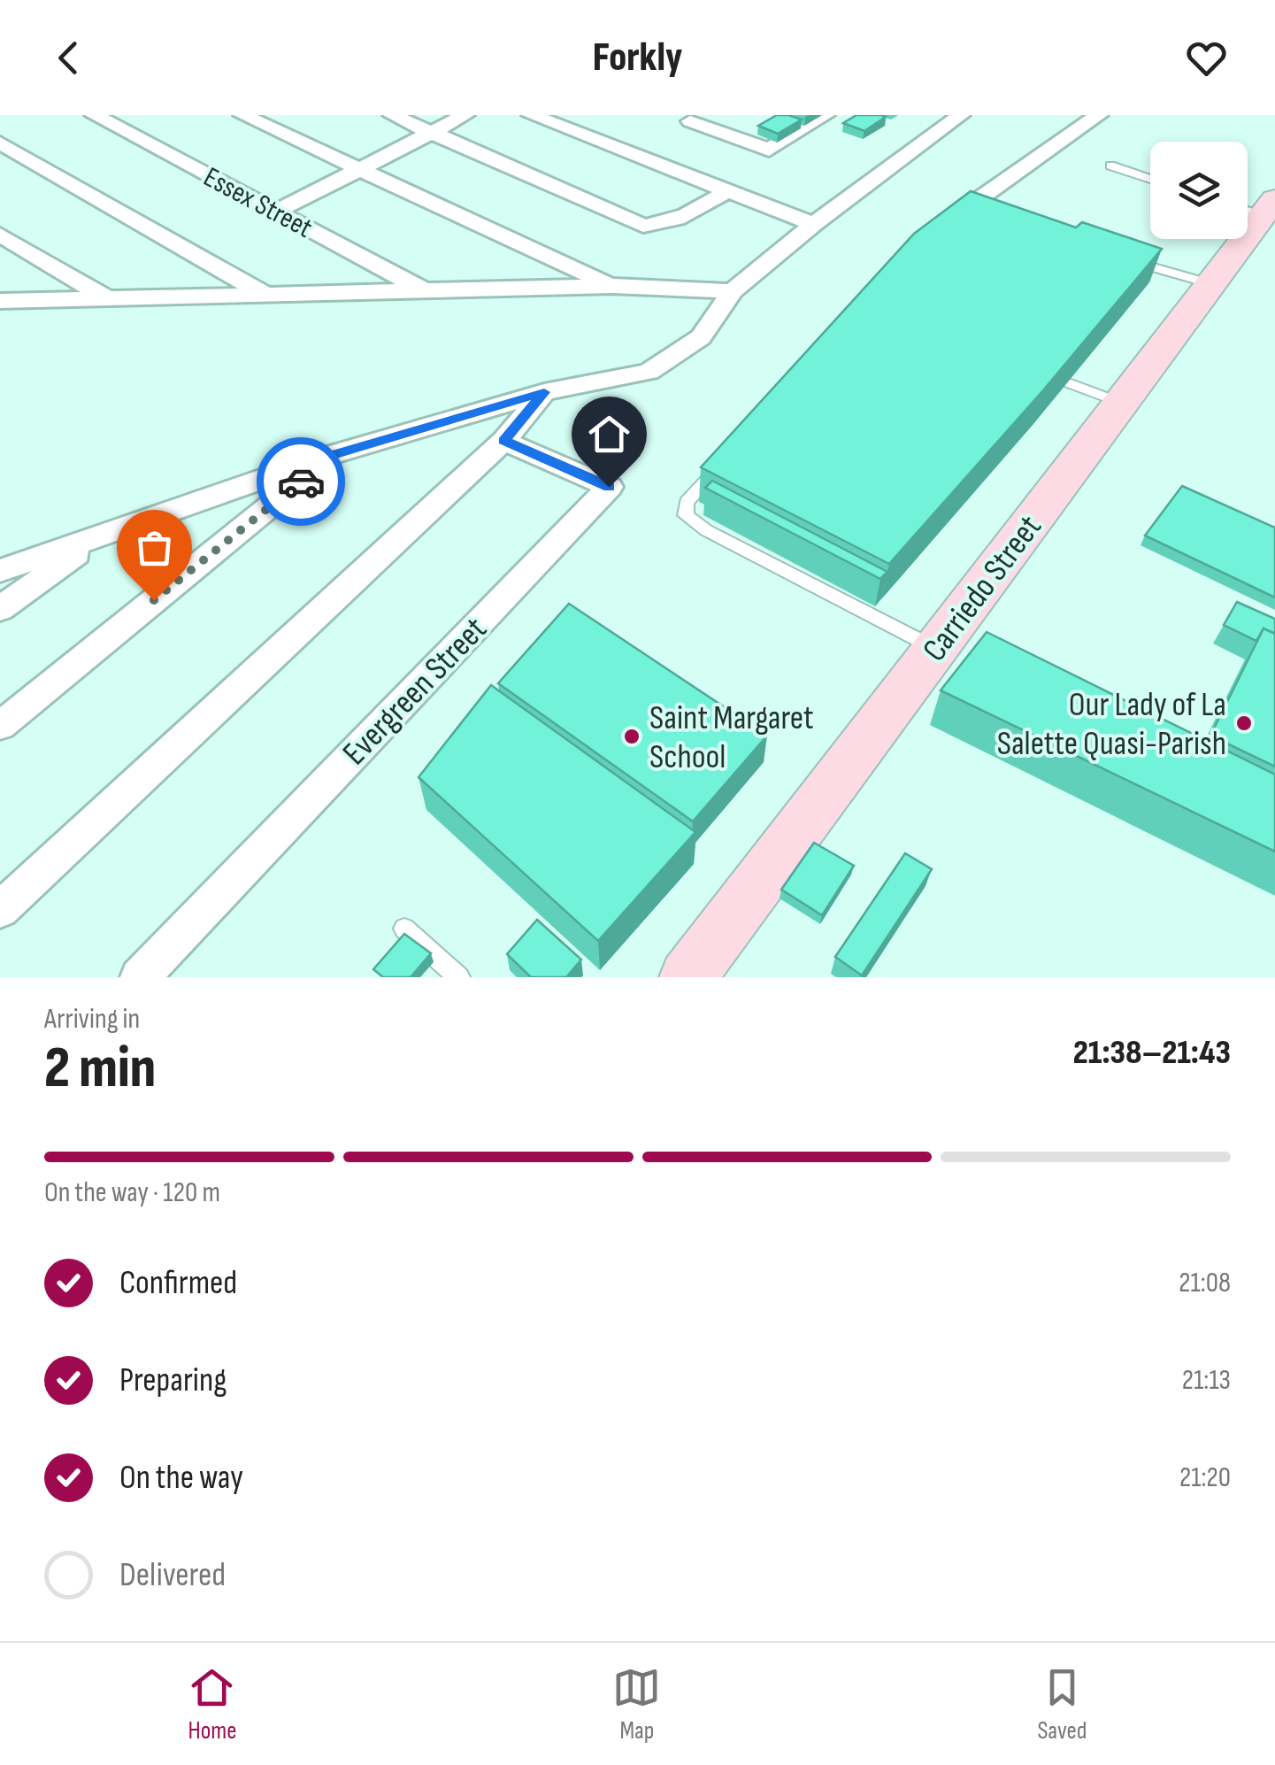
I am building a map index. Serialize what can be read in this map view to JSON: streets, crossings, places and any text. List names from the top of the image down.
{
  "streets": {
    "main road": ["Carriedo Street"],
    "street": ["Essex Street", "Evergreen Street"]
  },
  "places": ["Our Lady of La Salette Quasi-Parish", "Saint Margaret School"],
  "page": {
    "header": "Forkly",
    "heading": ["2 min", "Arriving in", "21:38–21:43"],
    "bar": "On the way · 120 m",
    "list": [
      ["Confirmed", "21:08"],
      ["Preparing", "21:13"],
      ["On the way", "21:20"],
      "Delivered"
    ],
    "tabs": ["Home", "Map", "Saved"]
  }
}
